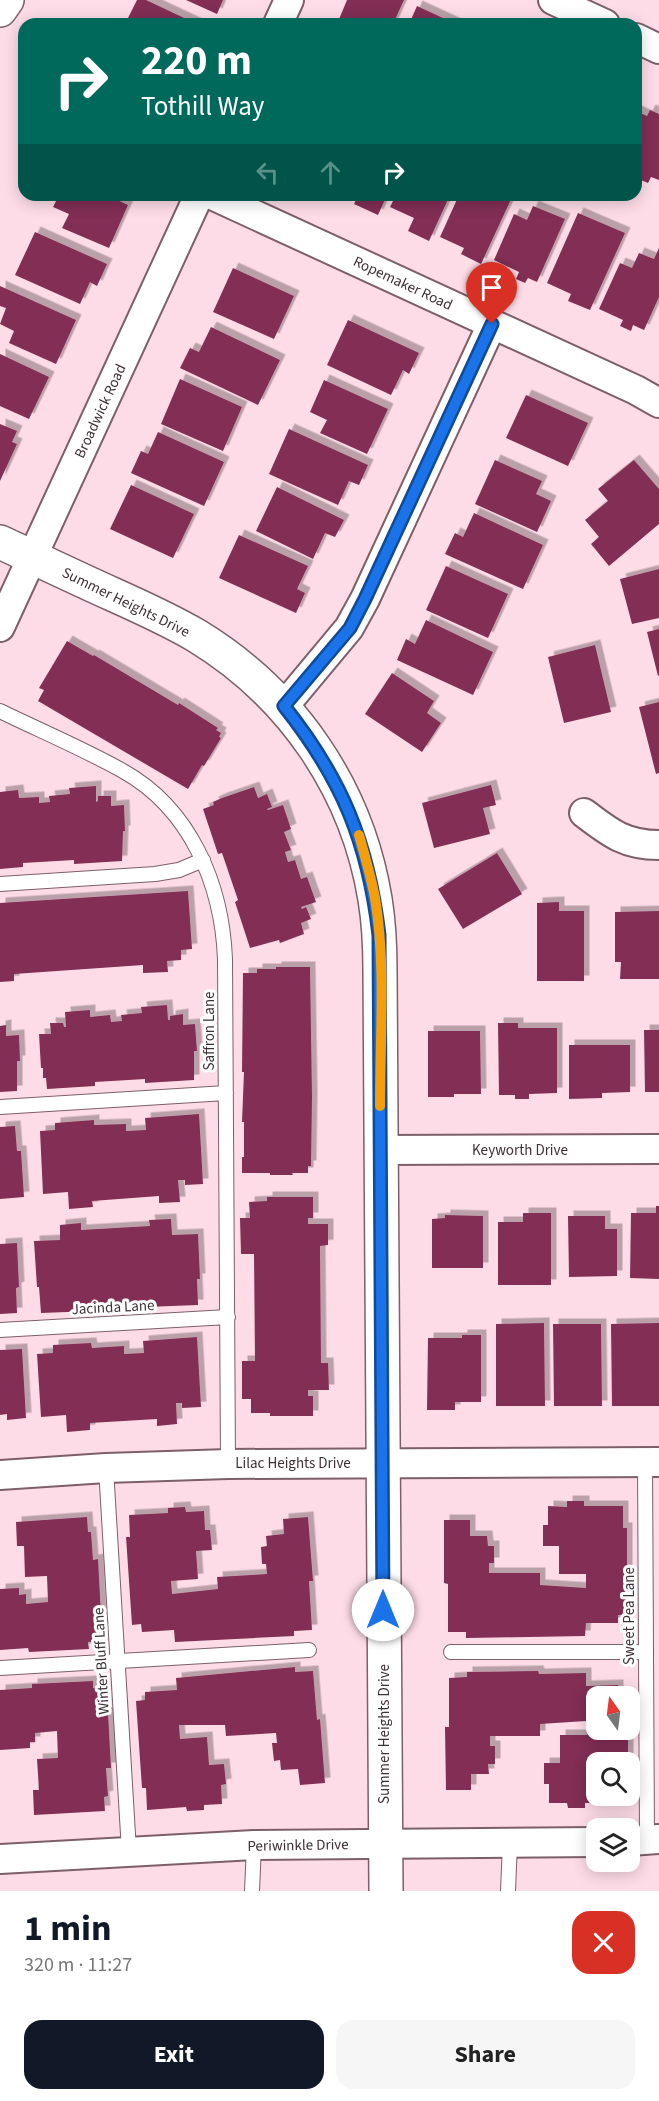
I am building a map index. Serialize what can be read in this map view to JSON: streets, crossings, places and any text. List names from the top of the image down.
{
  "streets": {
    "street": [
      "Ropemaker Road",
      "Broadwick Road",
      "Summer Heights Drive",
      "Keyworth Drive",
      "Lilac Heights Drive",
      "Periwinkle Drive"
    ],
    "lane": [
      "Saffron Lane",
      "Jacinda Lane",
      "Sweet Pea Lane",
      "Winter Bluff Lane"
    ]
  },
  "crossings": [
    ["Broadwick Road", "Summer Heights Drive"],
    ["Summer Heights Drive", "Keyworth Drive"],
    ["Summer Heights Drive", "Lilac Heights Drive"],
    ["Summer Heights Drive", "Periwinkle Drive"],
    ["Saffron Lane", "Jacinda Lane"],
    ["Saffron Lane", "Lilac Heights Drive"],
    ["Lilac Heights Drive", "Sweet Pea Lane"],
    ["Lilac Heights Drive", "Winter Bluff Lane"],
    ["Winter Bluff Lane", "Periwinkle Drive"]
  ],
  "north": "top",
  "page": {
    "turn": ["220 m", "Tothill Way"],
    "heading": ["1 min", "320 m · 11:27"],
    "buttons": ["Exit", "Share"]
  }
}
